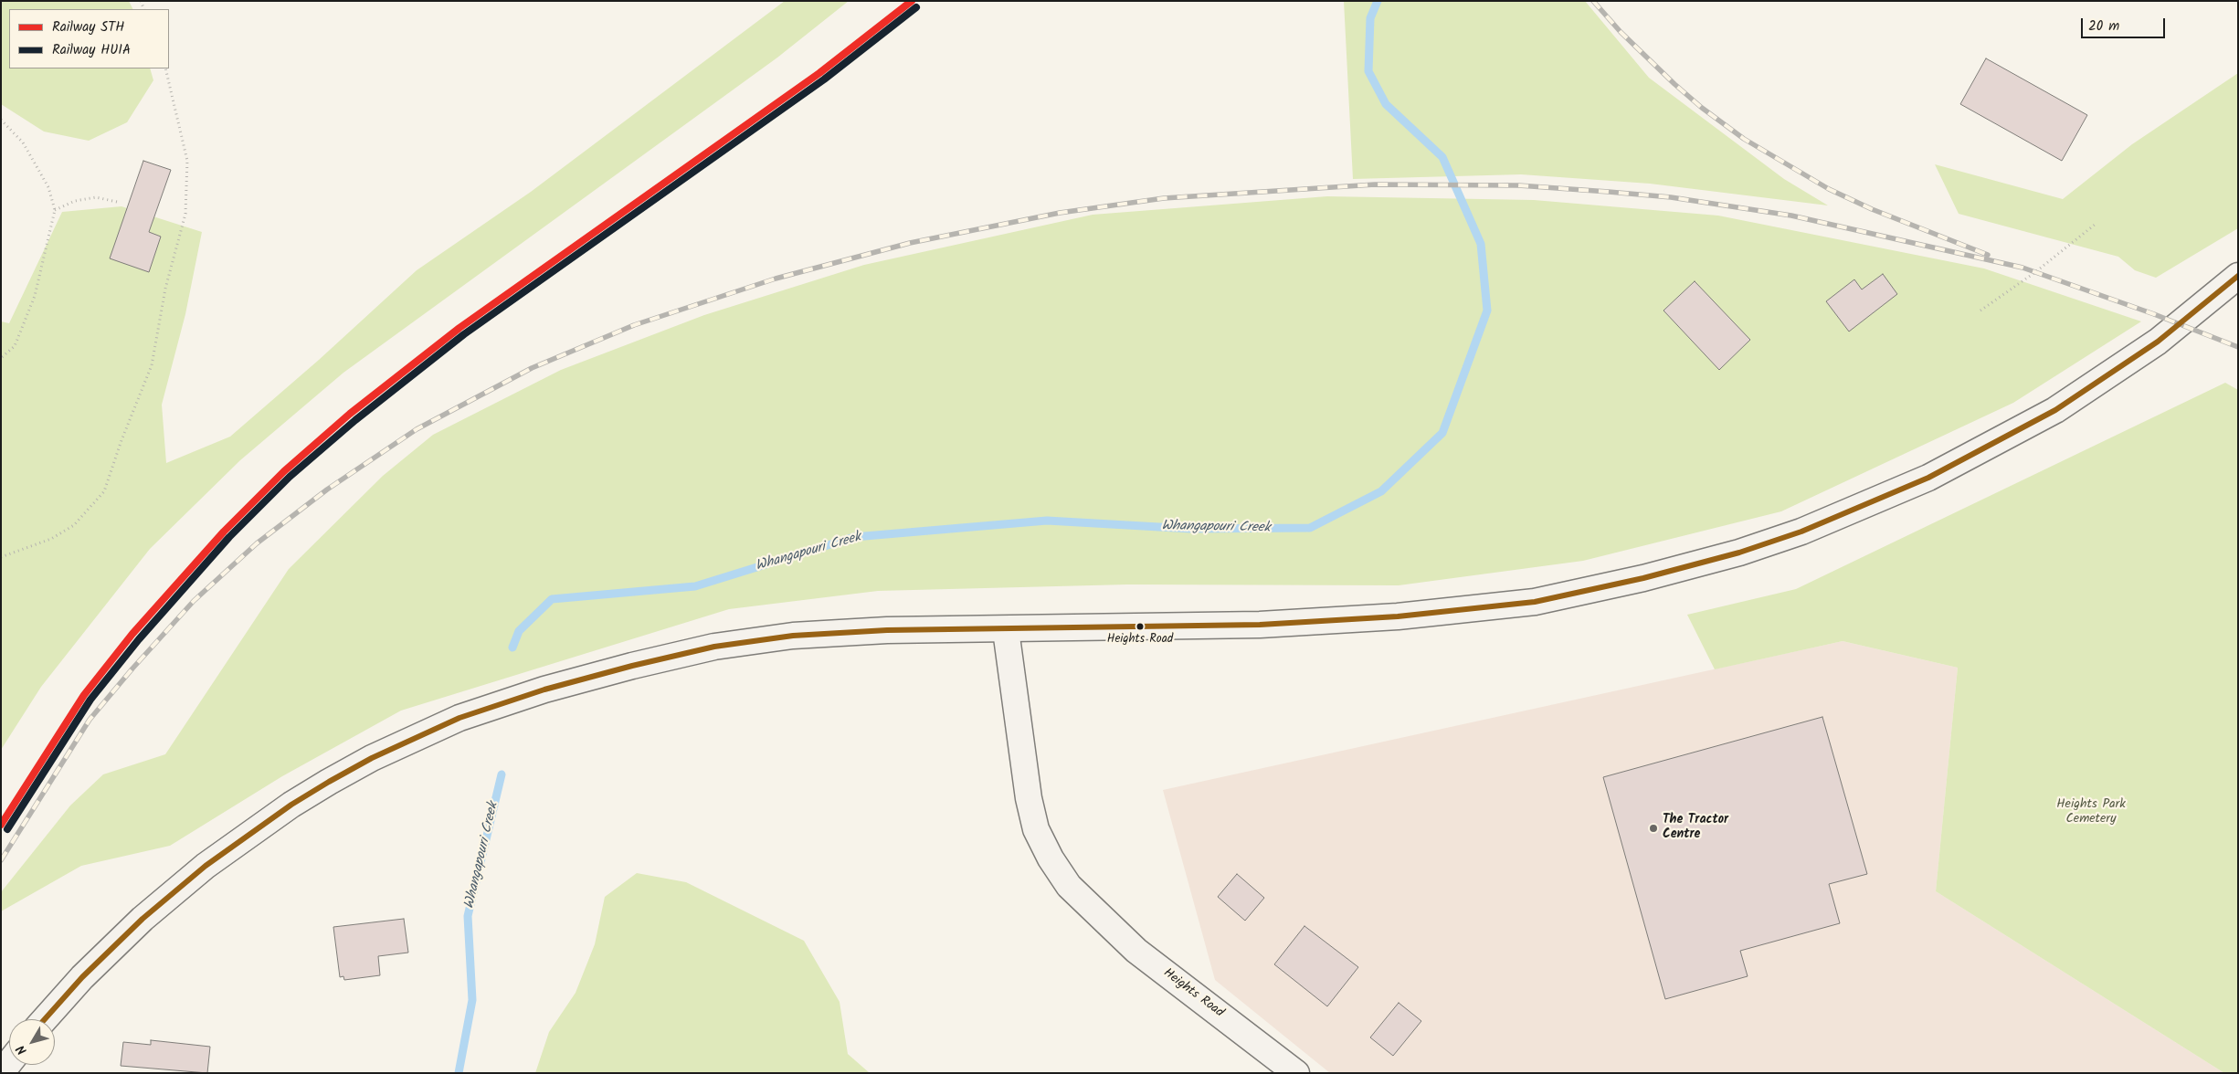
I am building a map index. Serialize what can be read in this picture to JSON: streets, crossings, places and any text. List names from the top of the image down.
{
  "streets": {
    "main road": ["Heights Road"]
  },
  "water": ["Whangapouri Creek"],
  "parks": ["Heights Park Cemetery"],
  "places": ["Heights Road", "The Tractor Centre"],
  "lines": ["rail line STH", "rail line HUIA"],
  "legend": ["Railway STH", "Railway HUIA"],
  "scale_bar": "20 m",
  "north": "bottom left"
}
